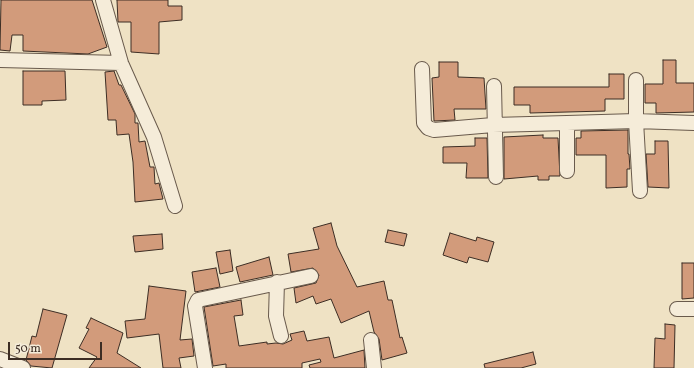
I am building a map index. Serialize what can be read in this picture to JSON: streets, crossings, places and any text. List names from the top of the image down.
{
  "scale_bar": "50 m"
}
